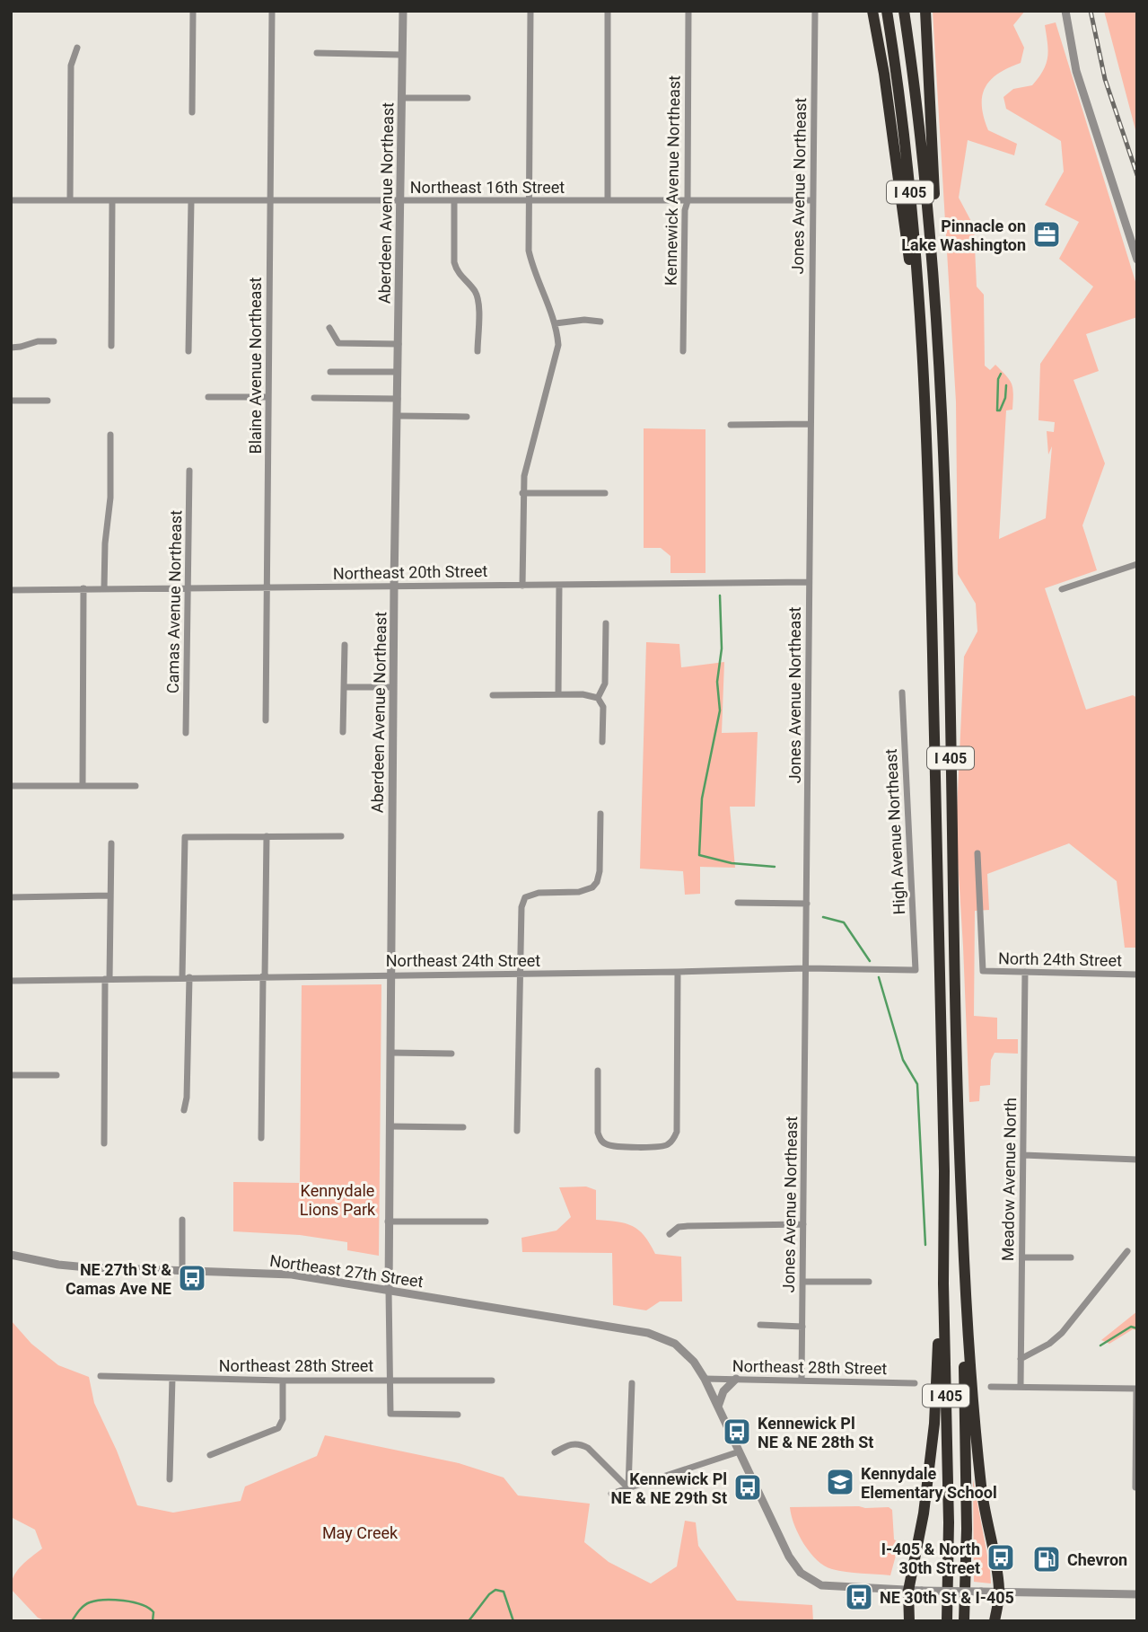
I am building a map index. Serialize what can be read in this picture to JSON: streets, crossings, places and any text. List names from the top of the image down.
{
  "streets": {
    "highway": ["I 405"],
    "street": [
      "Kennewick Avenue Northeast",
      "Jones Avenue Northeast",
      "Northeast 16th Street",
      "Aberdeen Avenue Northeast",
      "Blaine Avenue Northeast",
      "Northeast 20th Street",
      "Camas Avenue Northeast",
      "High Avenue Northeast",
      "North 24th Street",
      "Northeast 24th Street",
      "Meadow Avenue North",
      "Northeast 27th Street",
      "Northeast 28th Street"
    ]
  },
  "crossings": [
    ["Kennewick Avenue Northeast", "Northeast 16th Street"],
    ["Jones Avenue Northeast", "Northeast 16th Street"],
    ["Jones Avenue Northeast", "Northeast 20th Street"],
    ["Jones Avenue Northeast", "Northeast 24th Street"],
    ["Jones Avenue Northeast", "Northeast 28th Street"],
    ["Northeast 16th Street", "Aberdeen Avenue Northeast"],
    ["Northeast 16th Street", "Blaine Avenue Northeast"],
    ["Aberdeen Avenue Northeast", "Northeast 20th Street"],
    ["Aberdeen Avenue Northeast", "Northeast 24th Street"],
    ["Aberdeen Avenue Northeast", "Northeast 27th Street"],
    ["Aberdeen Avenue Northeast", "Northeast 28th Street"],
    ["Blaine Avenue Northeast", "Northeast 20th Street"],
    ["Northeast 20th Street", "Camas Avenue Northeast"],
    ["High Avenue Northeast", "Northeast 24th Street"],
    ["North 24th Street", "Meadow Avenue North"],
    ["Northeast 27th Street", "Northeast 28th Street"]
  ],
  "parks": ["Kennydale Lions Park", "May Creek"],
  "places": {
    "office": ["Pinnacle on Lake Washington"],
    "bus stop": [
      "NE 27th St & Camas Ave NE",
      "Kennewick Pl NE & NE 28th St",
      "Kennewick Pl NE & NE 29th St",
      "I-405 & North 30th Street",
      "NE 30th St & I-405"
    ],
    "school or university": ["Kennydale Elementary School"],
    "fuel station": ["Chevron"]
  }
}
